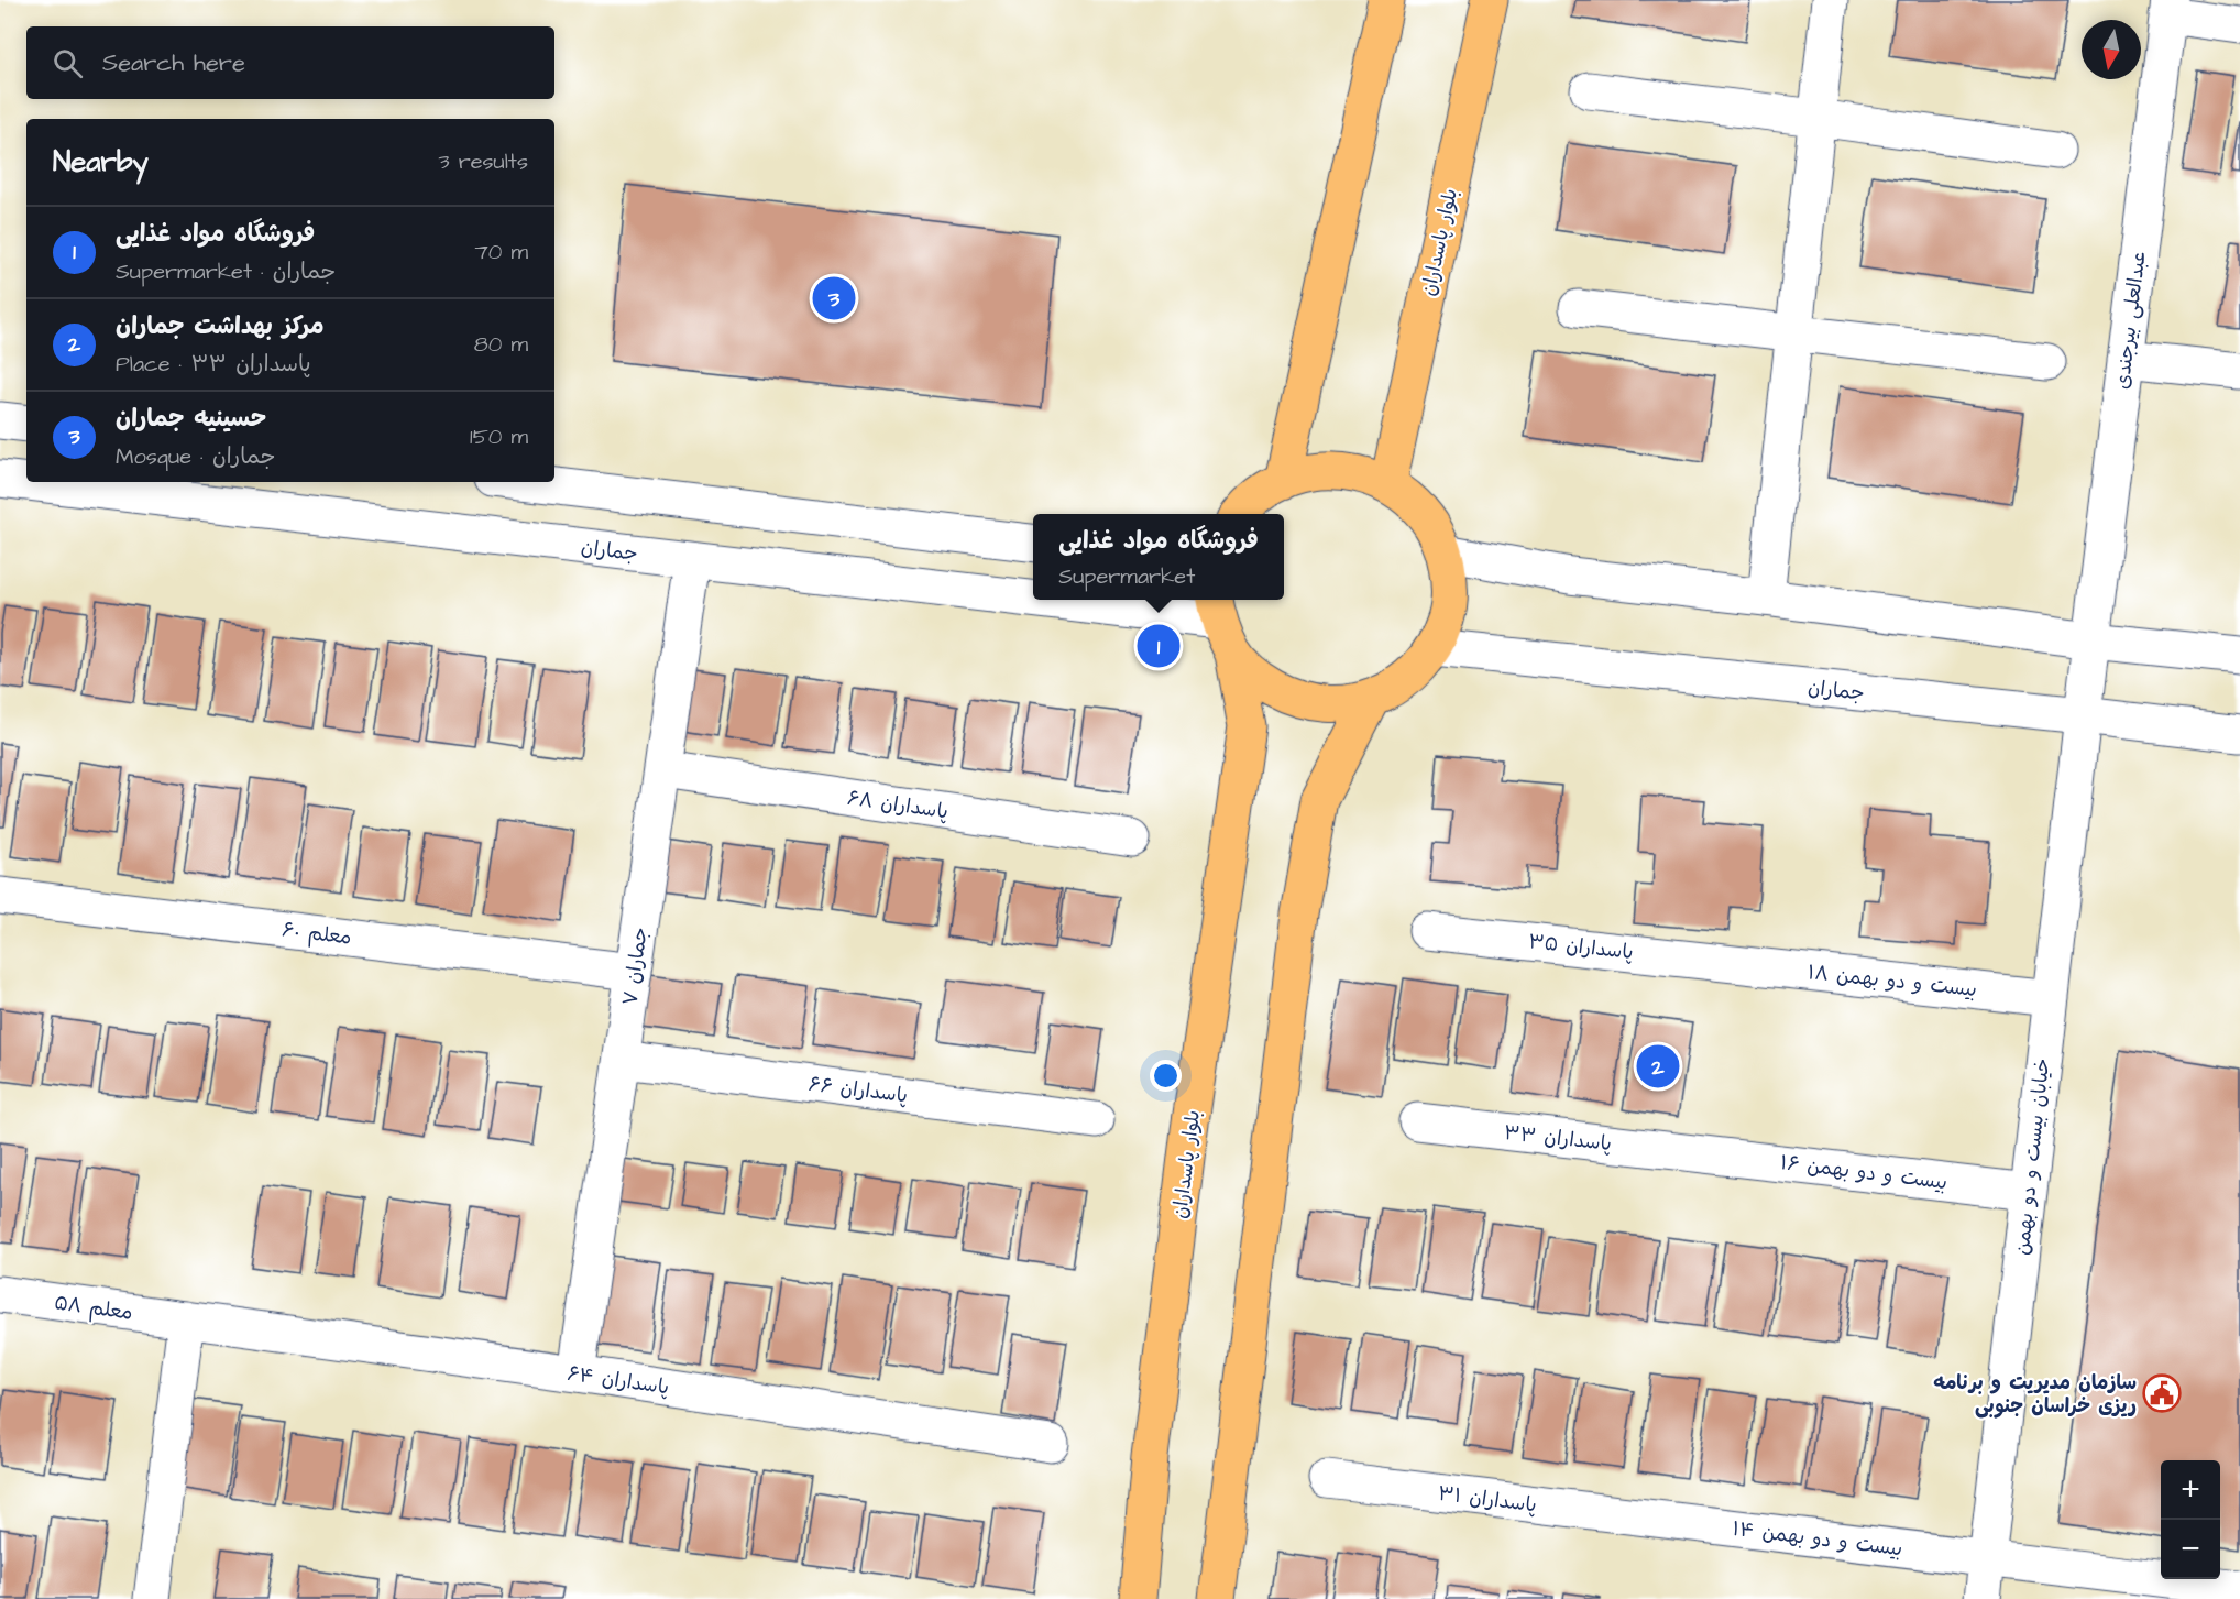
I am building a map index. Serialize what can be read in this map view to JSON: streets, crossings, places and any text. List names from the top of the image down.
{
  "streets": {
    "main road": ["بلوار پاسداران"],
    "street": [
      "عبدالعلی بیرجندی",
      "جماران",
      "پاسداران ۶۸",
      "معلم ۶۰",
      "پاسداران ۳۵",
      "جماران ۷",
      "بیست و دو بهمن ۱۸",
      "پاسداران ۶۶",
      "پاسداران ۳۳",
      "خیابان بیست و دو بهمن",
      "بیست و دو بهمن ۱۶",
      "معلم ۵۸",
      "پاسداران ۶۴",
      "پاسداران ۳۱",
      "بیست و دو بهمن ۱۴"
    ]
  },
  "crossings": [
    ["عبدالعلی بیرجندی", "جماران"],
    ["عبدالعلی بیرجندی", "خیابان بیست و دو بهمن"],
    ["جماران", "جماران ۷"],
    ["جماران", "خیابان بیست و دو بهمن"],
    ["پاسداران ۶۸", "جماران ۷"],
    ["معلم ۶۰", "جماران ۷"],
    ["پاسداران ۳۵", "بیست و دو بهمن ۱۸"],
    ["جماران ۷", "پاسداران ۶۶"],
    ["جماران ۷", "پاسداران ۶۴"],
    ["بیست و دو بهمن ۱۸", "خیابان بیست و دو بهمن"],
    ["پاسداران ۳۳", "بیست و دو بهمن ۱۶"],
    ["خیابان بیست و دو بهمن", "بیست و دو بهمن ۱۶"],
    ["خیابان بیست و دو بهمن", "بیست و دو بهمن ۱۴"],
    ["معلم ۵۸", "پاسداران ۶۴"],
    ["پاسداران ۳۱", "بیست و دو بهمن ۱۴"]
  ],
  "places": {
    "public building": ["سازمان مدیریت و برنامه ریزی خراسان جنوبی"]
  },
  "north": "bottom",
  "page": {
    "search": "Search here",
    "heading": ["Nearby", "3 results"],
    "list": [
      {
        "mark": "1",
        "name": "فروشگاه مواد غذایی",
        "note": "Supermarket · جماران",
        "value": "70 m"
      },
      {
        "mark": "2",
        "name": "مرکز بهداشت جماران",
        "note": "Place · پاسداران ۳۳",
        "value": "80 m"
      },
      {
        "mark": "3",
        "name": "حسینیه جماران",
        "note": "Mosque · جماران",
        "value": "150 m"
      }
    ],
    "pins": ["3", "1", "2"],
    "popup": ["فروشگاه مواد غذایی", "Supermarket"],
    "map_buttons": ["+", "−"]
  }
}
